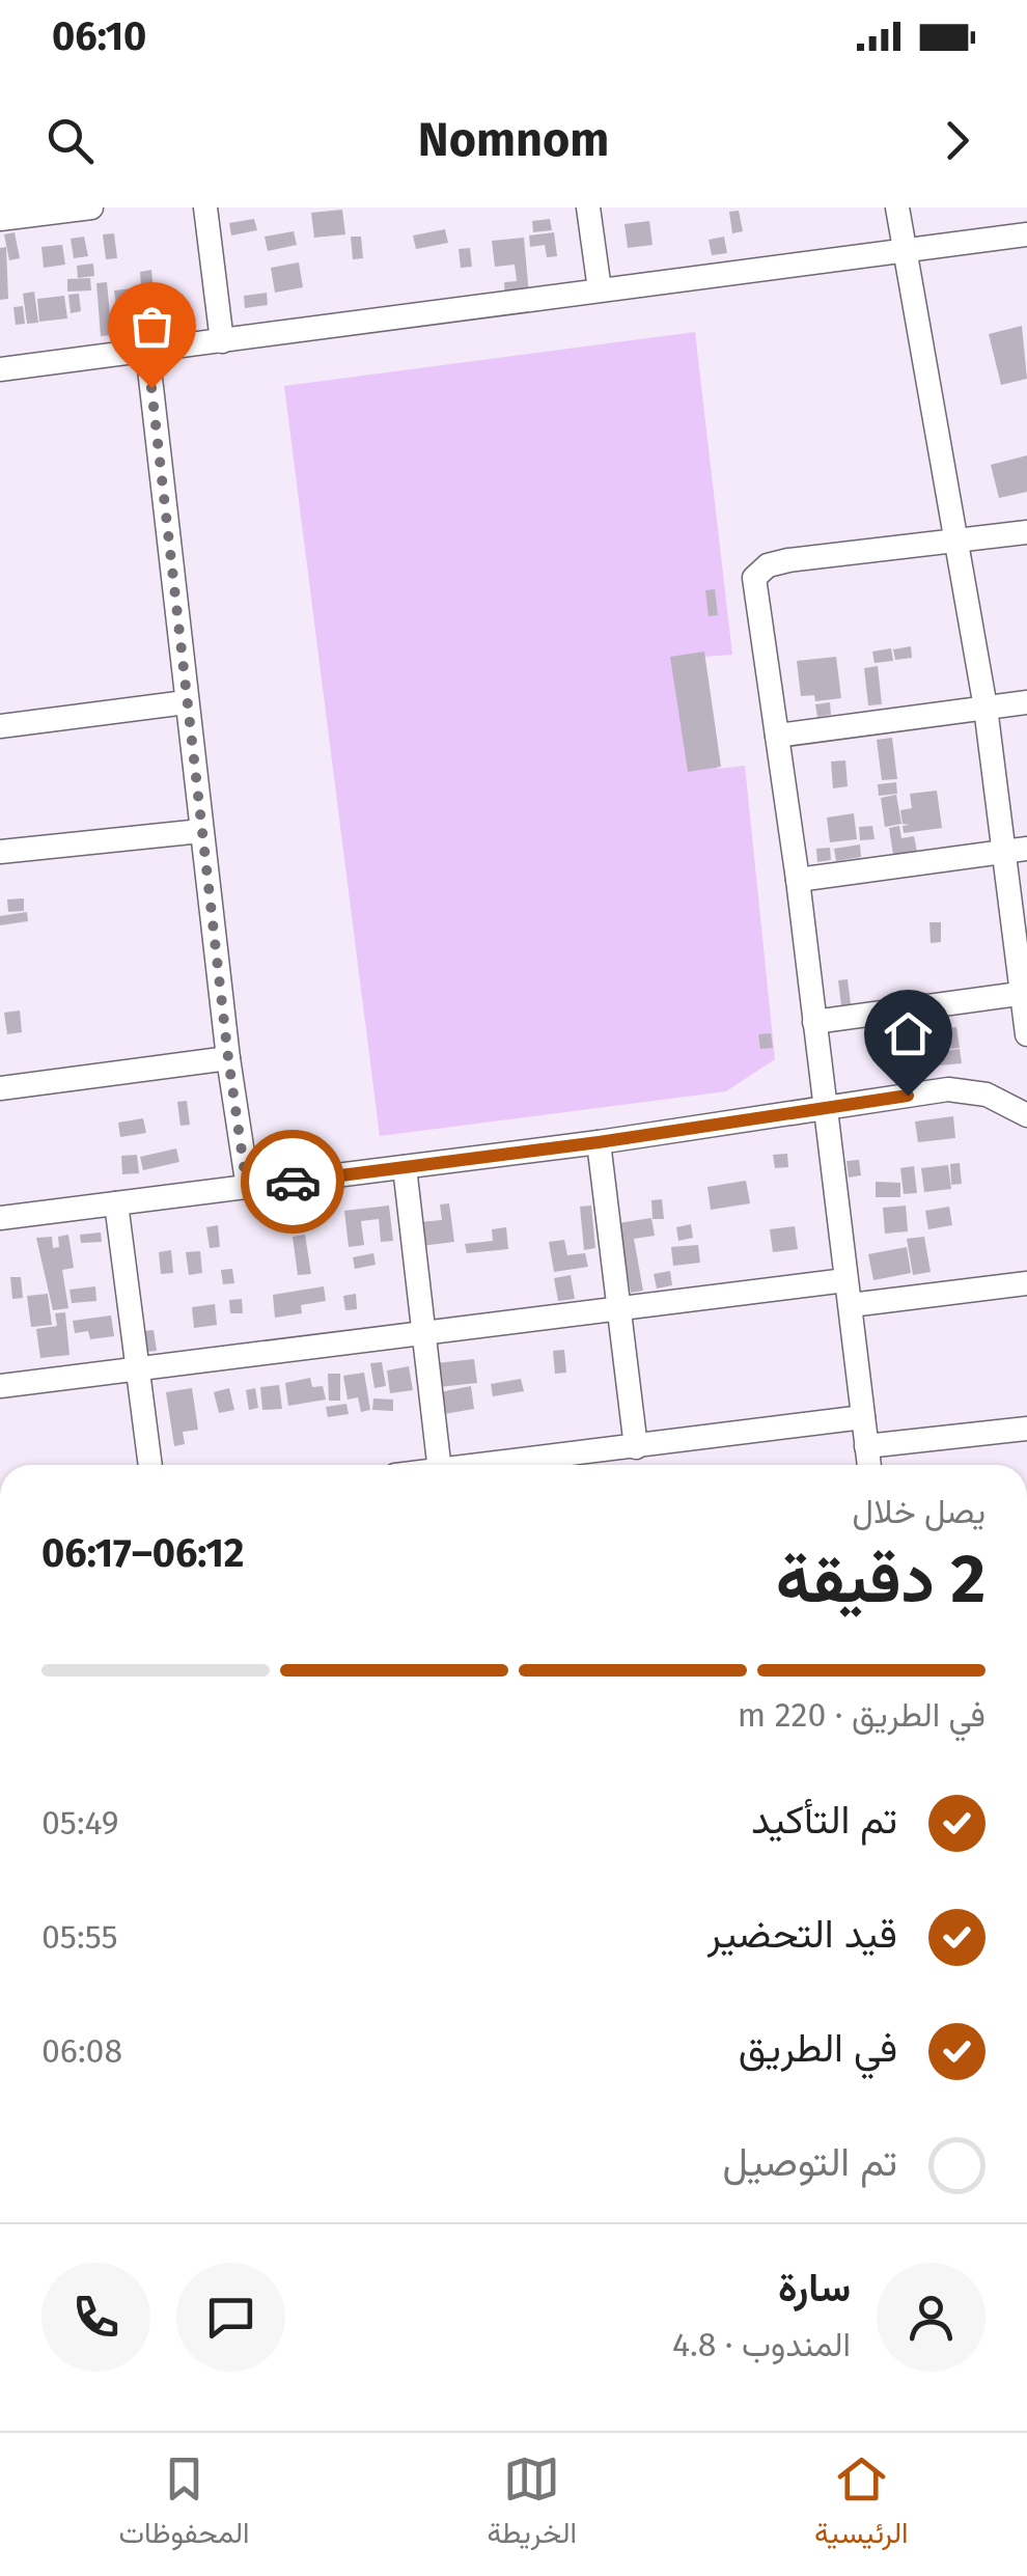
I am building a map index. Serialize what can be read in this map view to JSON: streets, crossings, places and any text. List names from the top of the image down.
{
  "page": {
    "status": "06:10",
    "header": "Nomnom",
    "heading": ["2 دقيقة", "يصل خلال", "06:12–06:17"],
    "panel": ["سارة", "المندوب · 4.8"],
    "bar": "في الطريق · 220 m",
    "list": [
      ["تم التأكيد", "05:49"],
      ["قيد التحضير", "05:55"],
      ["في الطريق", "06:08"],
      "تم التوصيل"
    ],
    "tabs": ["الرئيسية", "الخريطة", "المحفوظات"]
  }
}
